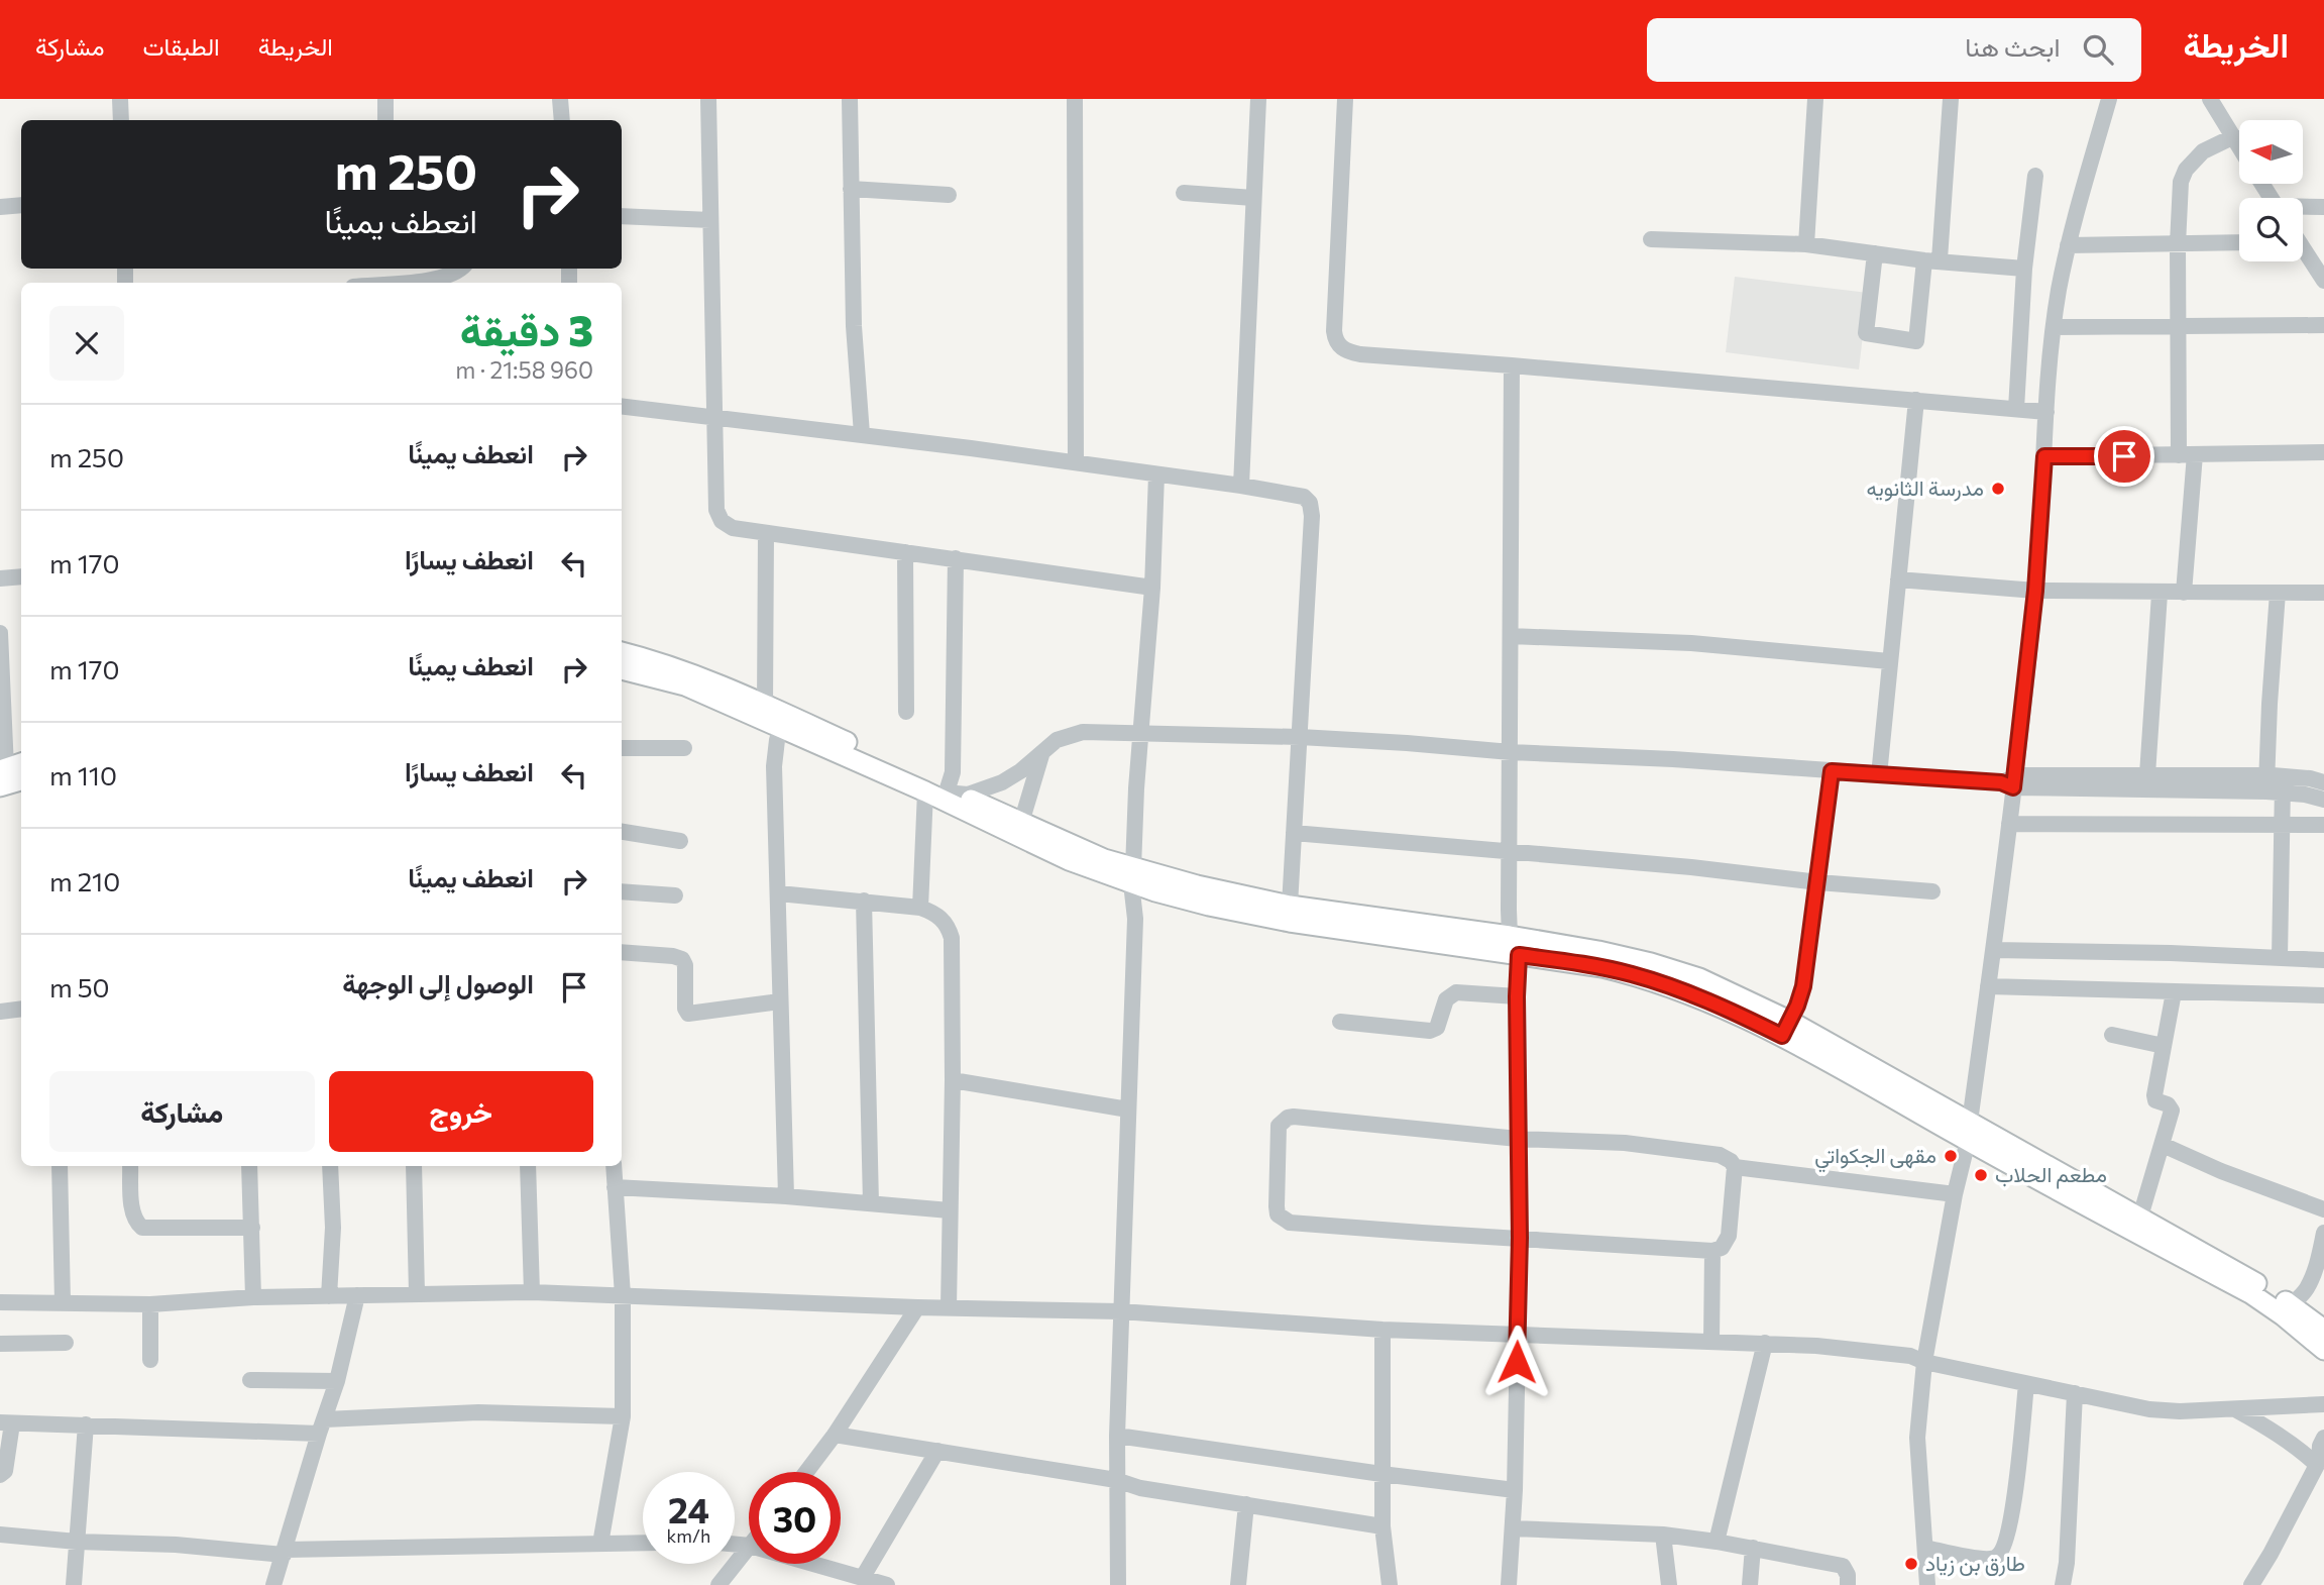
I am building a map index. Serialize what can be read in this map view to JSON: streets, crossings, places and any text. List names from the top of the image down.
{
  "places": [
    "مدرسة الثانويه",
    "مقهى الجكواتي",
    "مطعم الحلاب",
    "طارق بن زياد"
  ],
  "north": "left",
  "page": {
    "header": "الخريطة",
    "search": "ابحث هنا",
    "nav": ["الخريطة", "الطبقات", "مشاركة"],
    "turn": ["250 m", "انعطف يمينًا"],
    "heading": ["3 دقيقة", "960 m · 21:58"],
    "list": [
      {
        "name": "انعطف يمينًا",
        "value": "250 m"
      },
      {
        "name": "انعطف يسارًا",
        "value": "170 m"
      },
      {
        "name": "انعطف يمينًا",
        "value": "170 m"
      },
      {
        "name": "انعطف يسارًا",
        "value": "110 m"
      },
      {
        "name": "انعطف يمينًا",
        "value": "210 m"
      },
      {
        "name": "الوصول إلى الوجهة",
        "value": "50 m"
      }
    ],
    "buttons": ["خروج", "مشاركة"],
    "speed": "24 km/h",
    "limit": "30"
  }
}
